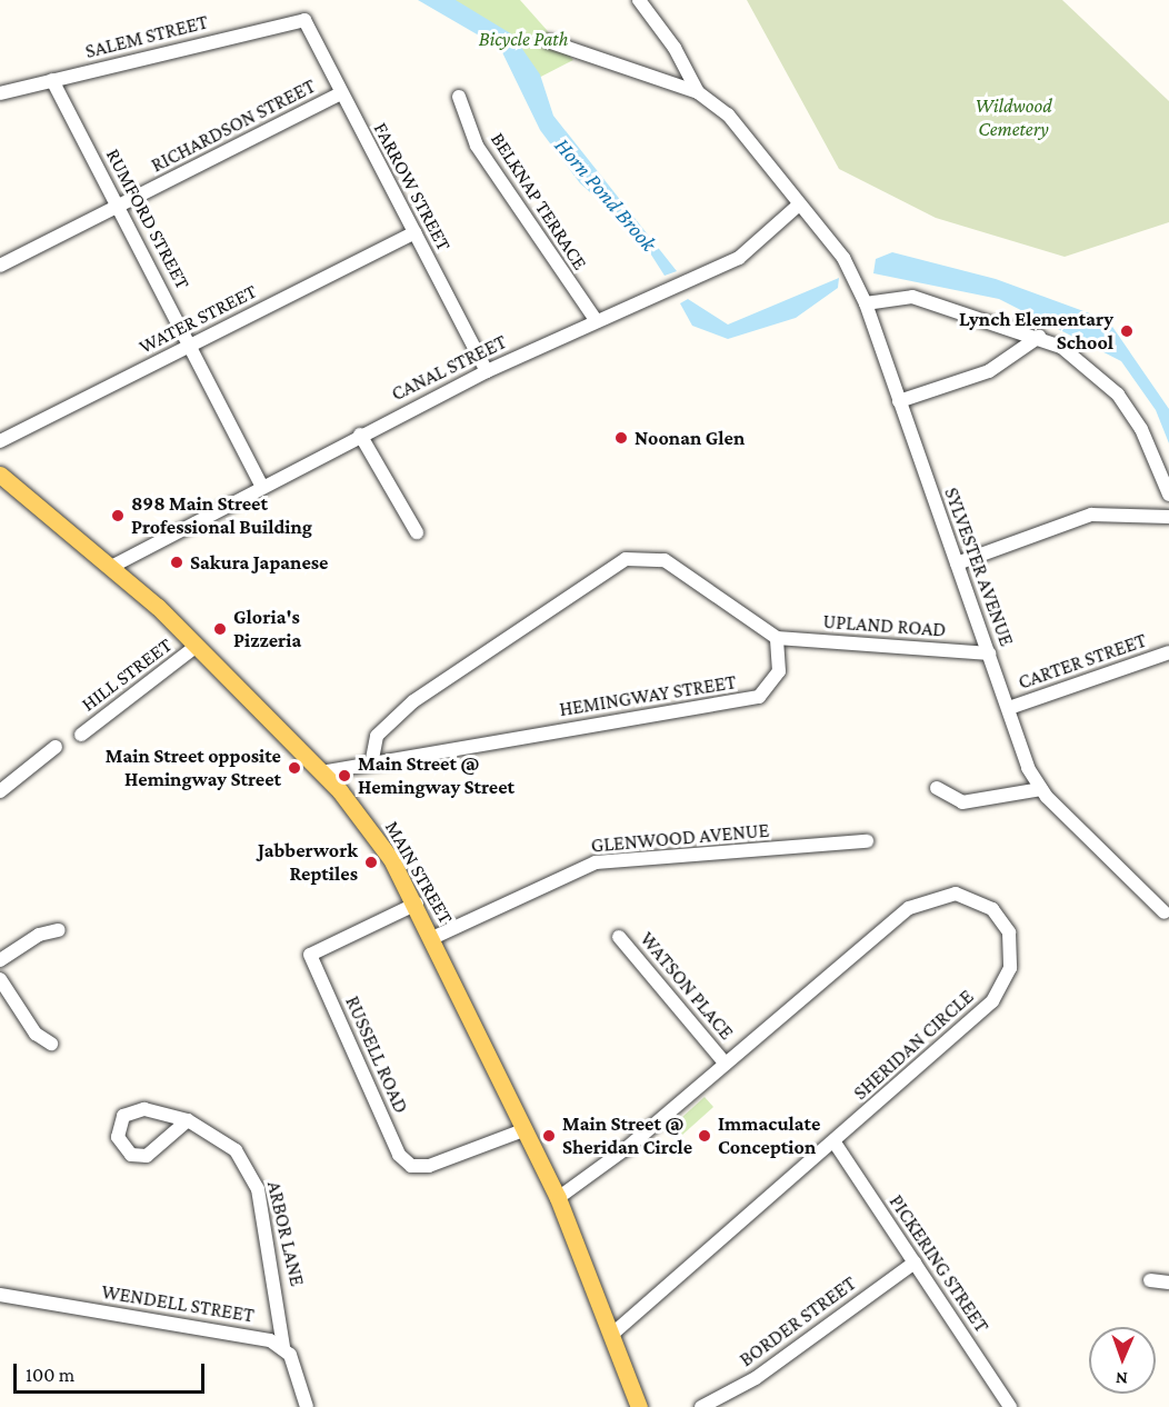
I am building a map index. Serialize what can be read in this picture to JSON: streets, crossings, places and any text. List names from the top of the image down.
{
  "streets": {
    "main road": ["MAIN STREET"],
    "street": [
      "SALEM STREET",
      "RICHARDSON STREET",
      "FARROW STREET",
      "BELKNAP TERRACE",
      "RUMFORD STREET",
      "WATER STREET",
      "CANAL STREET",
      "SYLVESTER AVENUE",
      "UPLAND ROAD",
      "CARTER STREET",
      "HILL STREET",
      "HEMINGWAY STREET",
      "GLENWOOD AVENUE",
      "WATSON PLACE",
      "SHERIDAN CIRCLE",
      "RUSSELL ROAD",
      "ARBOR LANE",
      "PICKERING STREET",
      "WENDELL STREET",
      "BORDER STREET"
    ]
  },
  "crossings": [
    ["SALEM STREET", "FARROW STREET"],
    ["SALEM STREET", "RUMFORD STREET"],
    ["RICHARDSON STREET", "FARROW STREET"],
    ["RICHARDSON STREET", "RUMFORD STREET"],
    ["FARROW STREET", "WATER STREET"],
    ["FARROW STREET", "CANAL STREET"],
    ["BELKNAP TERRACE", "CANAL STREET"],
    ["RUMFORD STREET", "WATER STREET"],
    ["RUMFORD STREET", "CANAL STREET"],
    ["CANAL STREET", "SYLVESTER AVENUE"],
    ["CANAL STREET", "MAIN STREET"],
    ["SYLVESTER AVENUE", "UPLAND ROAD"],
    ["SYLVESTER AVENUE", "CARTER STREET"],
    ["UPLAND ROAD", "HEMINGWAY STREET"],
    ["HILL STREET", "MAIN STREET"],
    ["HEMINGWAY STREET", "MAIN STREET"],
    ["GLENWOOD AVENUE", "MAIN STREET"],
    ["MAIN STREET", "SHERIDAN CIRCLE"],
    ["MAIN STREET", "RUSSELL ROAD"],
    ["WATSON PLACE", "SHERIDAN CIRCLE"],
    ["SHERIDAN CIRCLE", "PICKERING STREET"],
    ["ARBOR LANE", "WENDELL STREET"],
    ["PICKERING STREET", "BORDER STREET"]
  ],
  "water": ["Horn Pond Brook"],
  "parks": ["Bicycle Path", "Wildwood Cemetery"],
  "places": [
    "Lynch Elementary School",
    "Noonan Glen",
    "898 Main Street Professional Building",
    "Sakura Japanese",
    "Gloria's Pizzeria",
    "Main Street opposite Hemingway Street",
    "Main Street @ Hemingway Street",
    "Jabberwork Reptiles",
    "Main Street @ Sheridan Circle",
    "Immaculate Conception"
  ],
  "scale_bar": "100 m",
  "north": "bottom"
}
